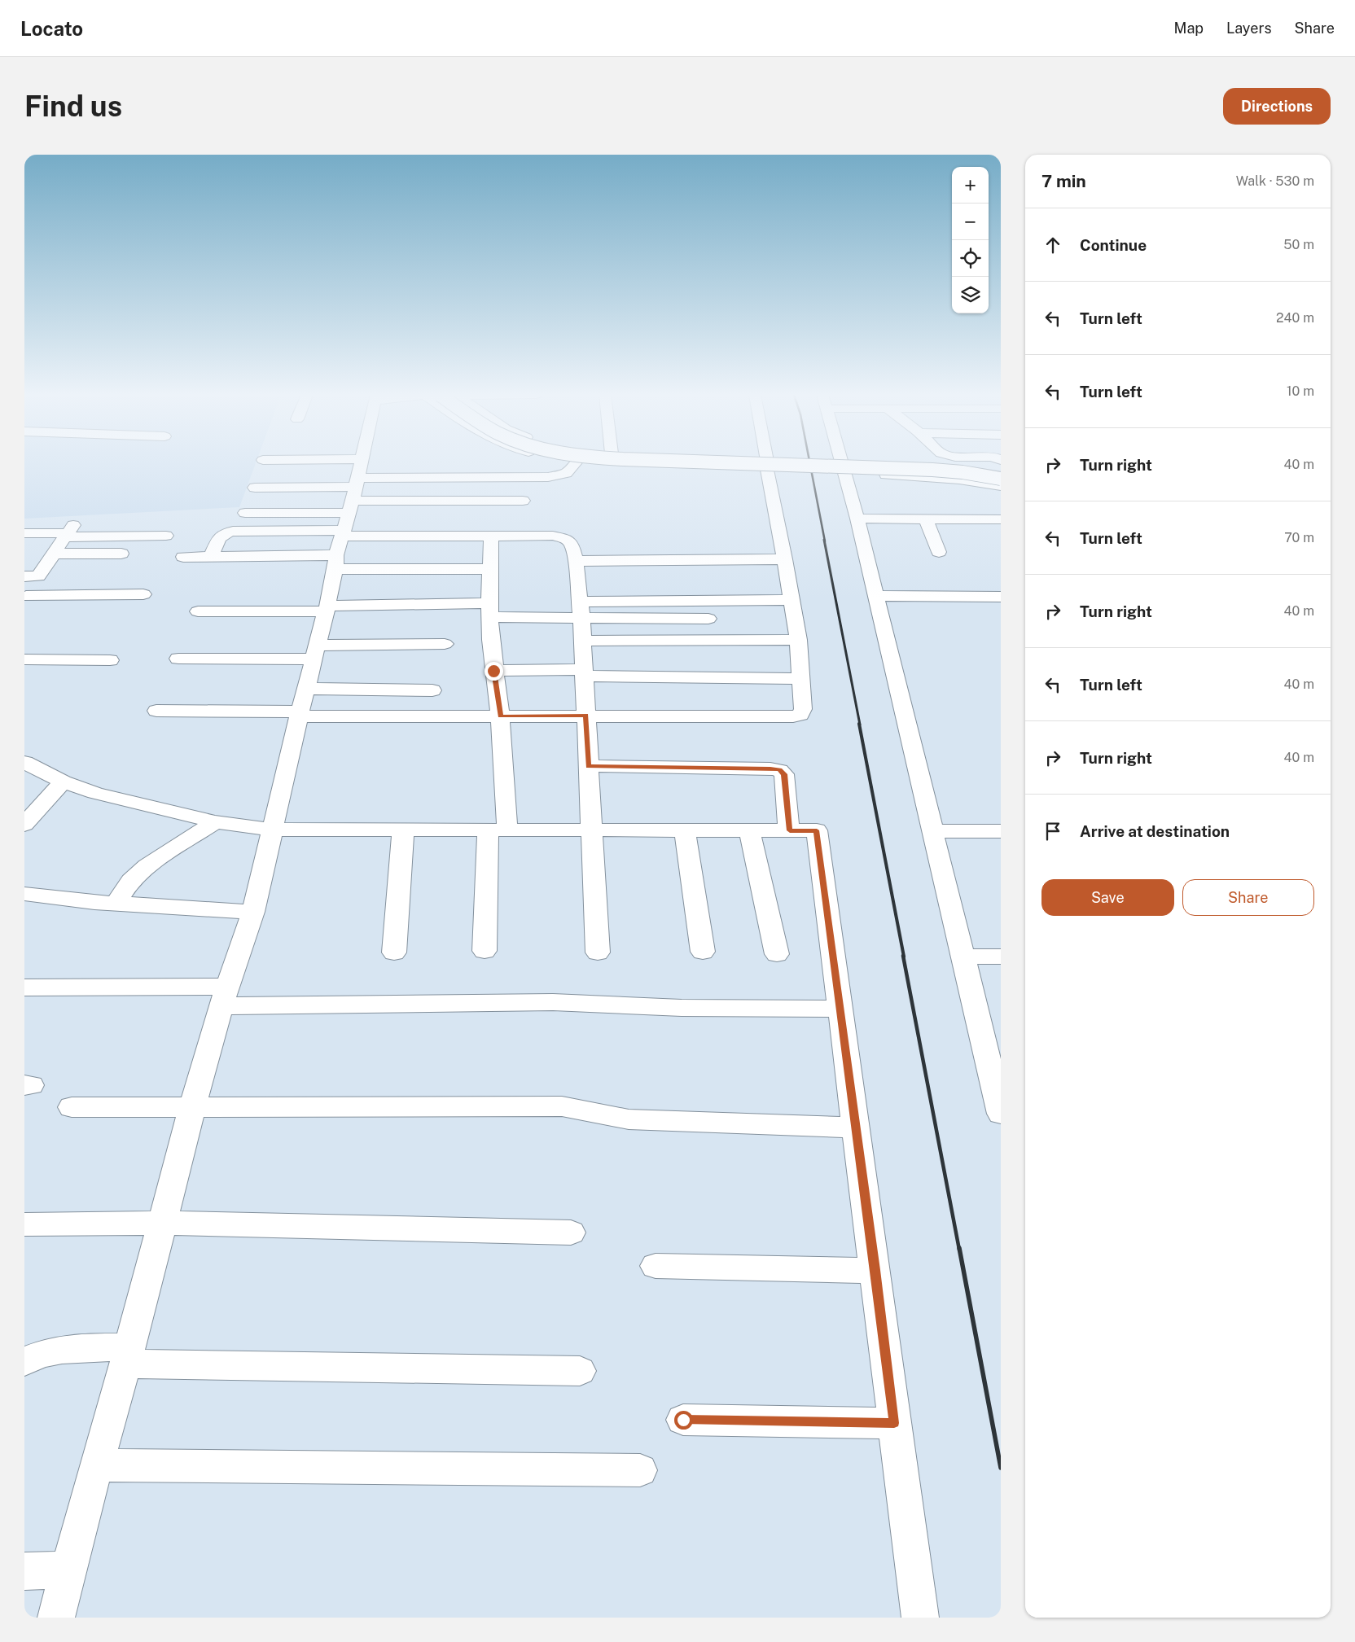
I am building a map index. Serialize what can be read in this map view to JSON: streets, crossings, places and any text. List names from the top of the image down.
{
  "page": {
    "header": "Locato",
    "nav": ["Map", "Layers", "Share"],
    "buttons": [
      "Directions",
      ["Save", "Share"]
    ],
    "title": "Find us",
    "heading": ["7 min", "Walk · 530 m"],
    "map_buttons": ["+", "−"],
    "list": [
      ["Continue", "50 m"],
      ["Turn left", "240 m"],
      ["Turn left", "10 m"],
      ["Turn right", "40 m"],
      ["Turn left", "70 m"],
      ["Turn right", "40 m"],
      ["Turn left", "40 m"],
      ["Turn right", "40 m"],
      "Arrive at destination"
    ]
  }
}
